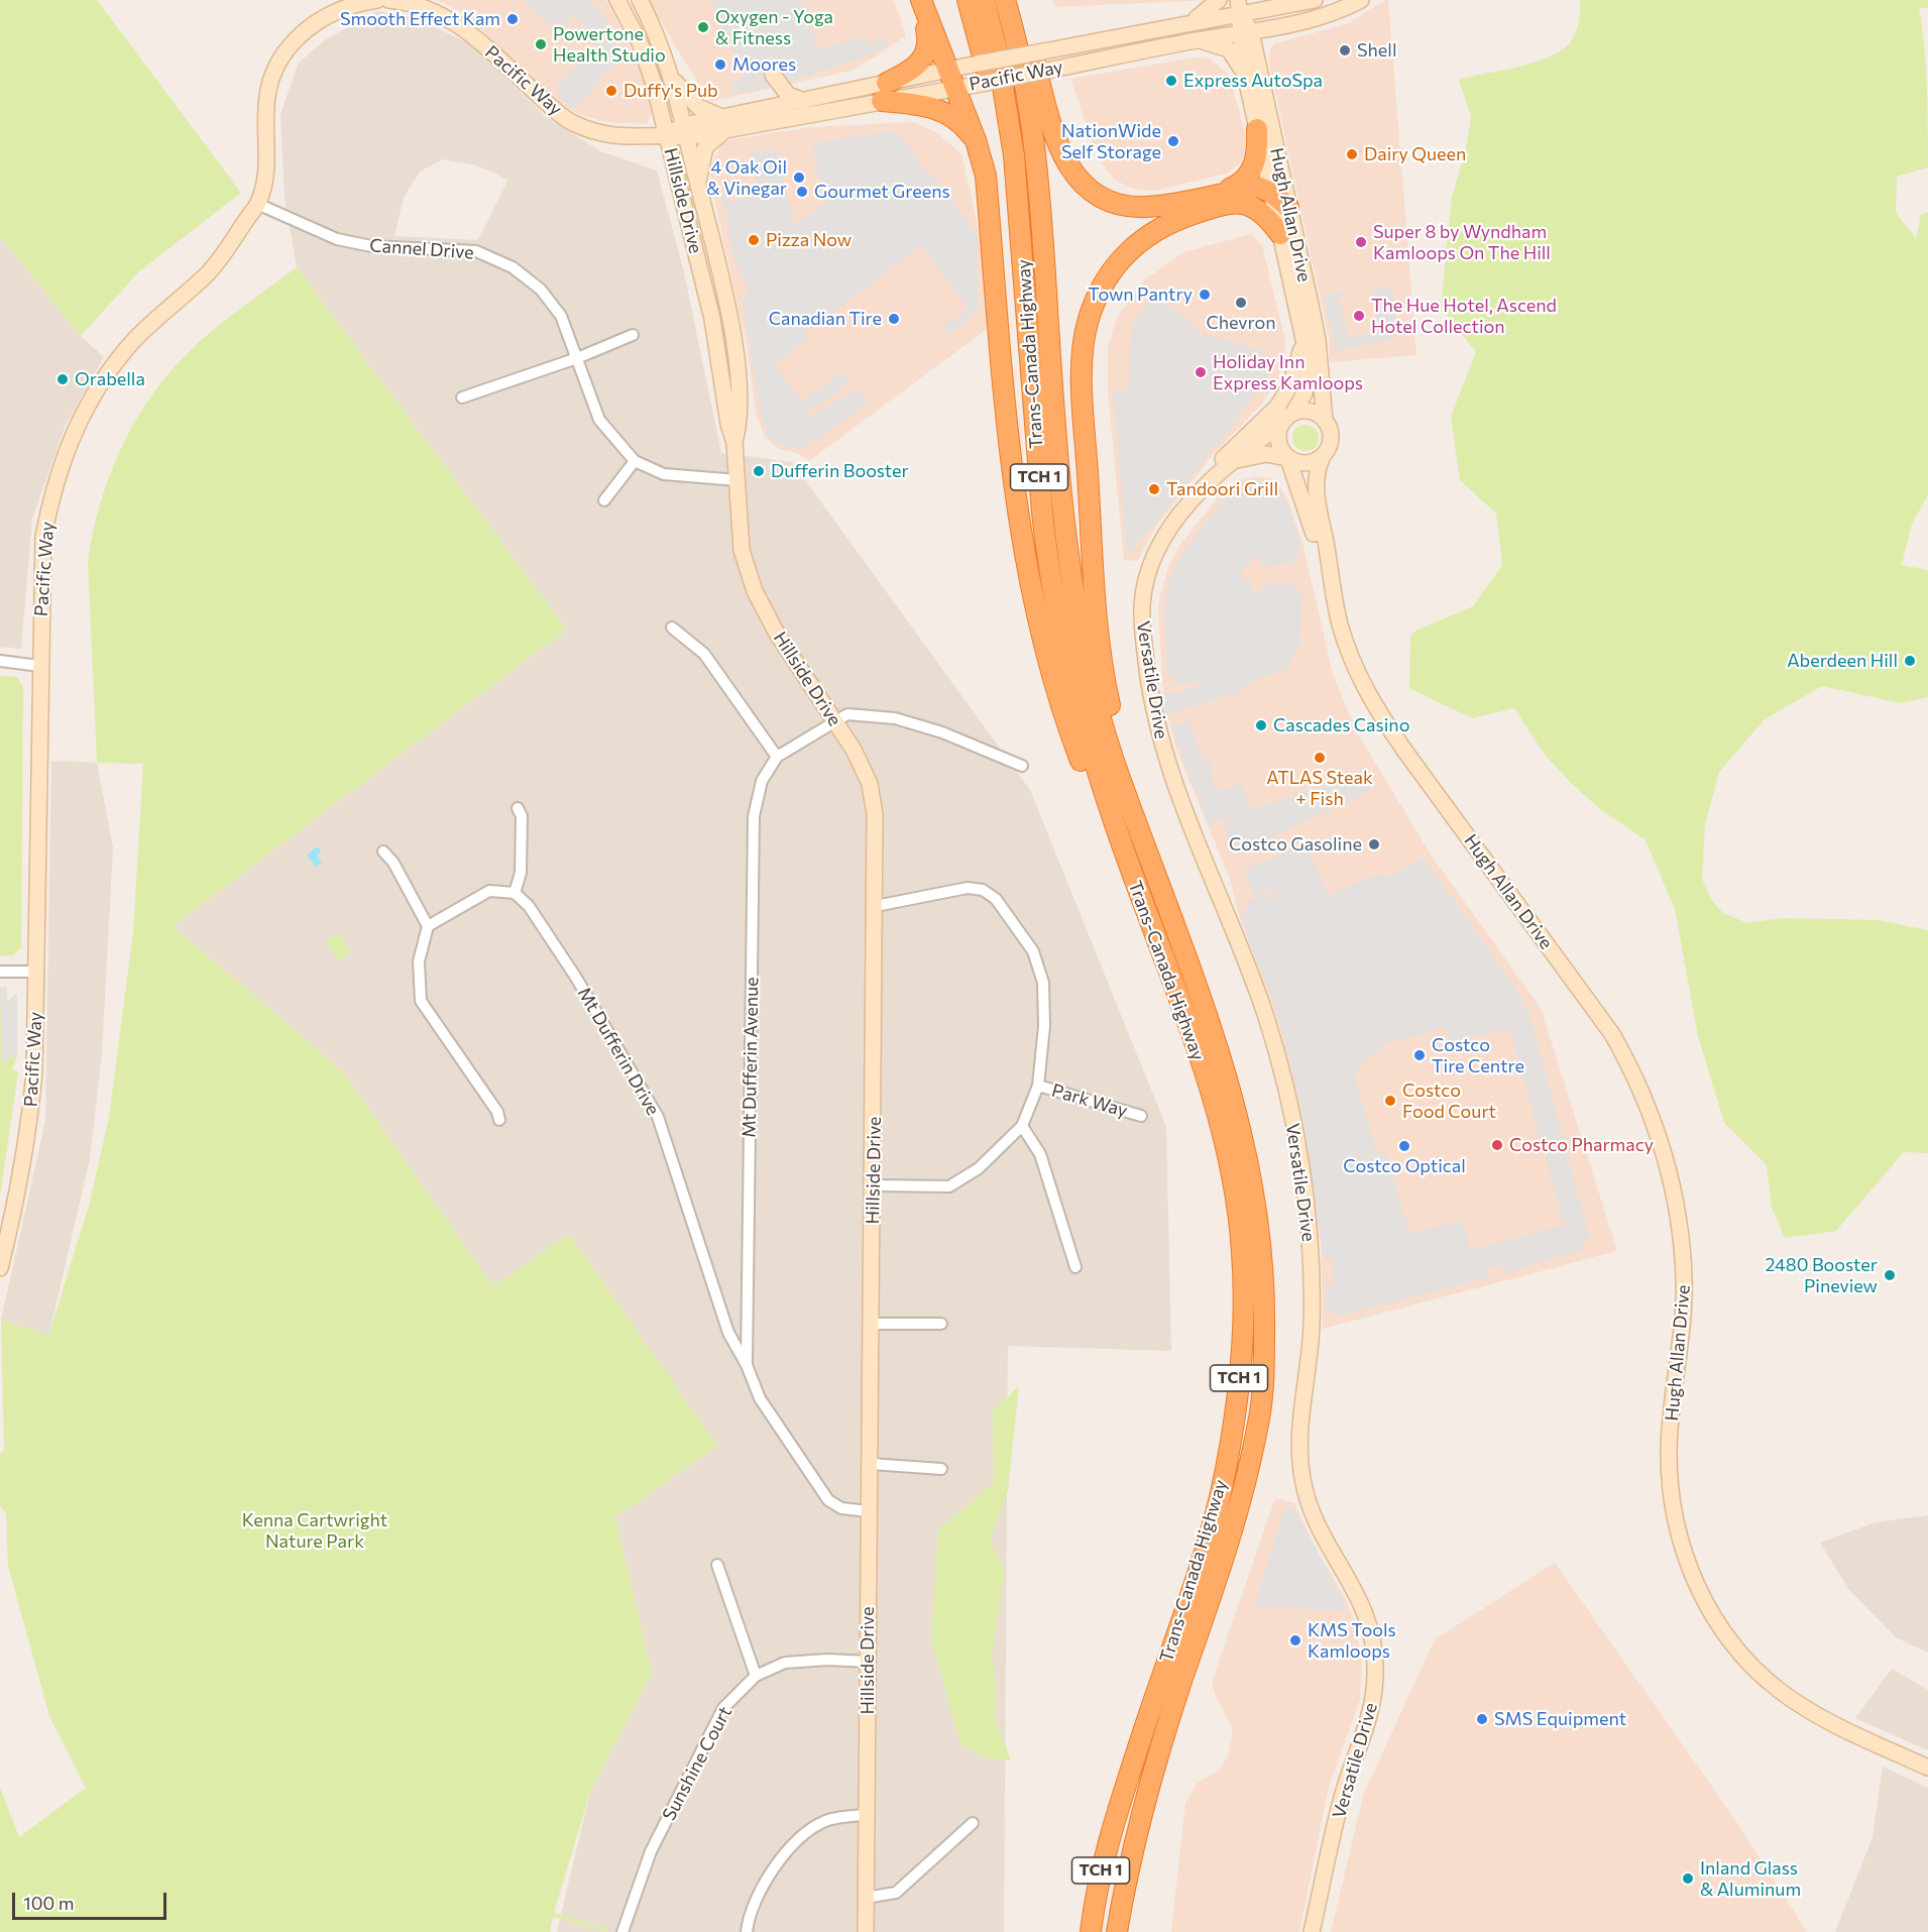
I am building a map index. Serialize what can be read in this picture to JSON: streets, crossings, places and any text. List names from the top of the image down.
{
  "streets": {
    "highway": ["Trans-Canada Highway", "TCH 1"],
    "street": [
      "Pacific Way",
      "Hillside Drive",
      "Hugh Allan Drive",
      "Cannel Drive",
      "Versatile Drive",
      "Mt Dufferin Drive",
      "Mt Dufferin Avenue",
      "Park Way",
      "Sunshine Court"
    ]
  },
  "crossings": [
    ["Pacific Way", "Hillside Drive"],
    ["Pacific Way", "Hugh Allan Drive"],
    ["Pacific Way", "Cannel Drive"],
    ["Hillside Drive", "Cannel Drive"],
    ["Hillside Drive", "Mt Dufferin Drive"],
    ["Hillside Drive", "Sunshine Court"],
    ["Hugh Allan Drive", "Versatile Drive"],
    ["Mt Dufferin Drive", "Mt Dufferin Avenue"]
  ],
  "parks": ["Kenna Cartwright Nature Park"],
  "places": [
    "Smooth Effect Kam",
    "Oxygen - Yoga & Fitness",
    "Powertone Health Studio",
    "Shell",
    "Moores",
    "Express AutoSpa",
    "Duffy's Pub",
    "NationWide Self Storage",
    "Dairy Queen",
    "4 Oak Oil & Vinegar",
    "Gourmet Greens",
    "Pizza Now",
    "Super 8 by Wyndham Kamloops On The Hill",
    "Town Pantry",
    "Chevron",
    "The Hue Hotel, Ascend Hotel Collection",
    "Canadian Tire",
    "Holiday Inn Express Kamloops",
    "Orabella",
    "Dufferin Booster",
    "Tandoori Grill",
    "Aberdeen Hill",
    "Cascades Casino",
    "ATLAS Steak + Fish",
    "Costco Gasoline",
    "Costco Tire Centre",
    "Costco Food Court",
    "Costco Pharmacy",
    "Costco Optical",
    "2480 Booster Pineview",
    "KMS Tools Kamloops",
    "SMS Equipment",
    "Inland Glass & Aluminum"
  ],
  "scale_bar": "100 m"
}
